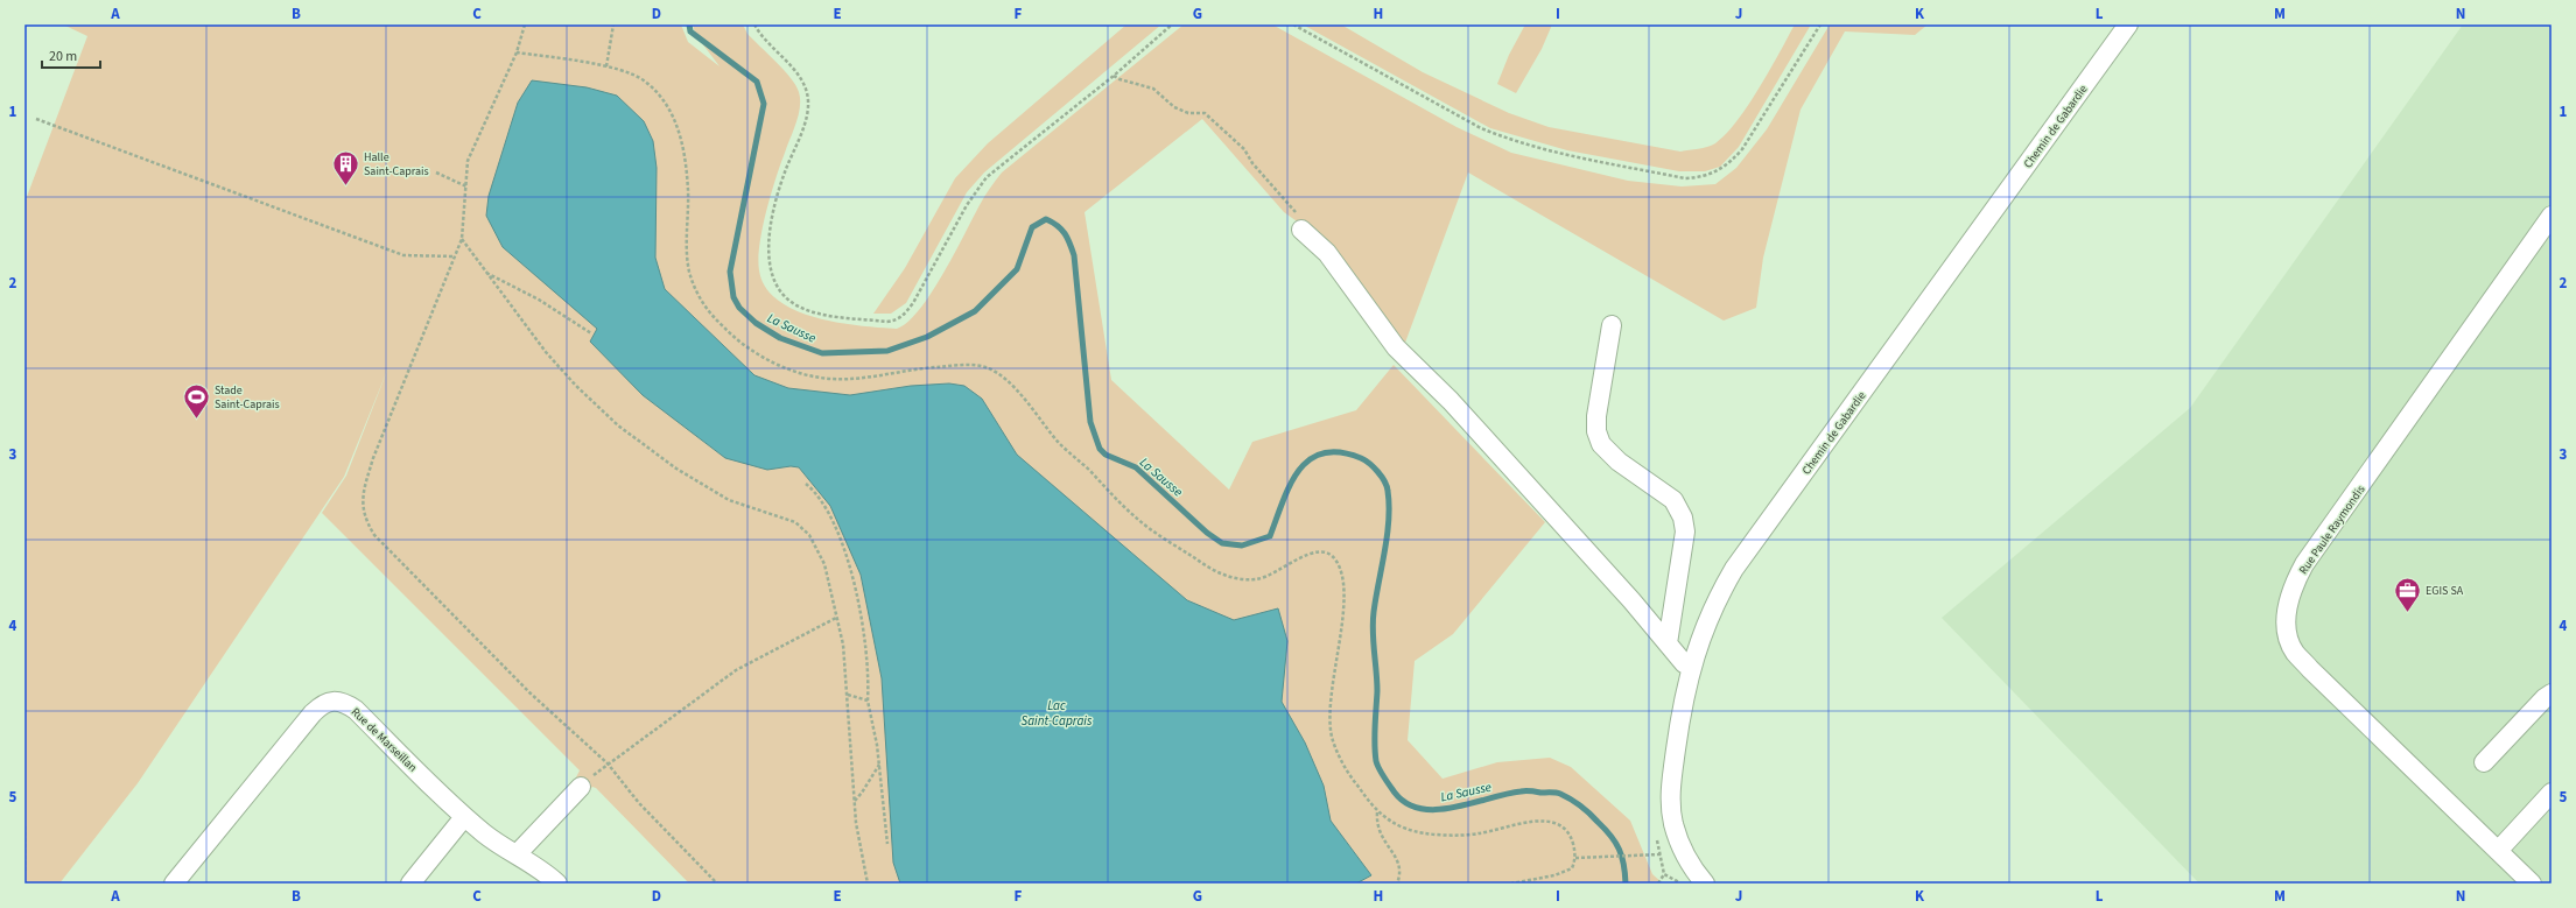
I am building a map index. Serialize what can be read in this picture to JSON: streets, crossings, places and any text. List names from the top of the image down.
{
  "streets": {
    "street": ["Chemin de Gabardie", "Rue Paule Raymondis", "Rue de Marseillan"]
  },
  "water": ["La Sausse", "Lac Saint-Caprais"],
  "places": {
    "building": ["Halle Saint-Caprais"],
    "sports": ["Stade Saint-Caprais"],
    "office": ["EGIS SA"]
  },
  "scale_bar": "20 m",
  "grid": {
    "columns": [
      "A",
      "B",
      "C",
      "D",
      "E",
      "F",
      "G",
      "H",
      "I",
      "J",
      "K",
      "L",
      "M",
      "N"
    ],
    "rows": [
      "1",
      "2",
      "3",
      "4",
      "5"
    ]
  }
}
